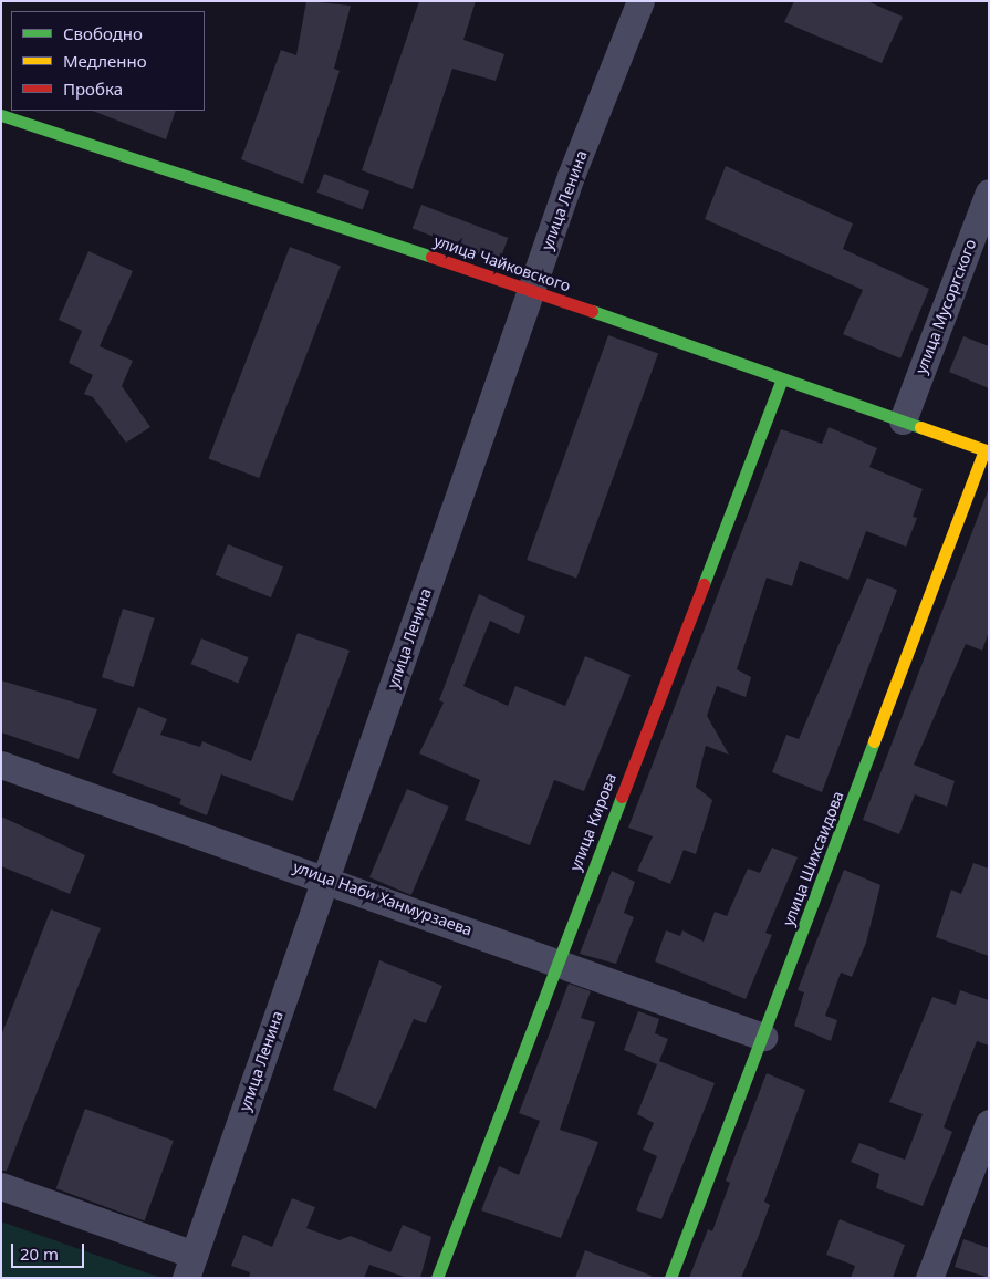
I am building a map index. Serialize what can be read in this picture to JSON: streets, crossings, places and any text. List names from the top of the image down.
{
  "streets": {
    "street": [
      "улица Ленина",
      "улица Чайковского",
      "улица Мусоргского",
      "улица Кирова",
      "улица Шихсаидова",
      "улица Наби Ханмурзаева"
    ]
  },
  "crossings": [
    ["улица Ленина", "улица Чайковского"],
    ["улица Ленина", "улица Наби Ханмурзаева"],
    ["улица Чайковского", "улица Мусоргского"],
    ["улица Чайковского", "улица Кирова"],
    ["улица Чайковского", "улица Шихсаидова"],
    ["улица Кирова", "улица Наби Ханмурзаева"],
    ["улица Шихсаидова", "улица Наби Ханмурзаева"]
  ],
  "legend": ["Свободно", "Медленно", "Пробка"],
  "scale_bar": "20 m"
}
